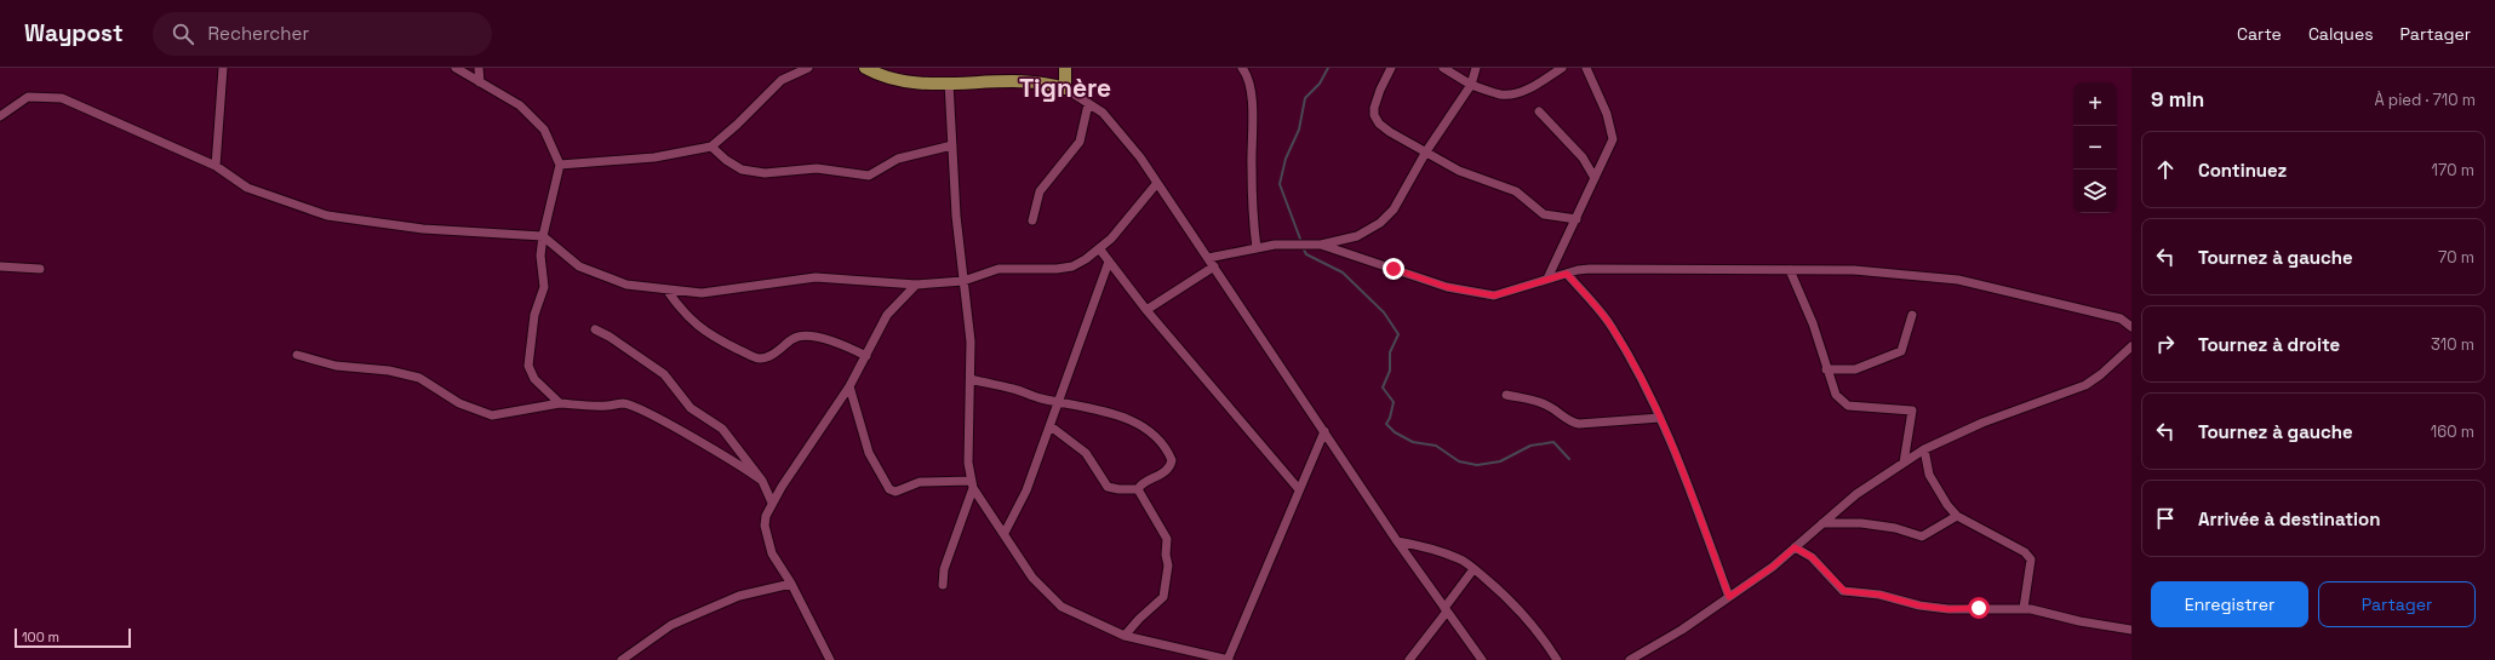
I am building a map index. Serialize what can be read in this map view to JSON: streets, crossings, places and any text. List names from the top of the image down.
{
  "districts": ["Tignère"],
  "scale_bar": "100 m",
  "page": {
    "header": "Waypost",
    "search": "Rechercher",
    "nav": ["Carte", "Calques", "Partager"],
    "heading": ["9 min", "À pied · 710 m"],
    "map_buttons": ["+", "−"],
    "list": [
      ["Continuez", "170 m"],
      ["Tournez à gauche", "70 m"],
      ["Tournez à droite", "310 m"],
      ["Tournez à gauche", "160 m"],
      "Arrivée à destination"
    ],
    "buttons": ["Enregistrer", "Partager"],
    "scale": "100 m"
  }
}
